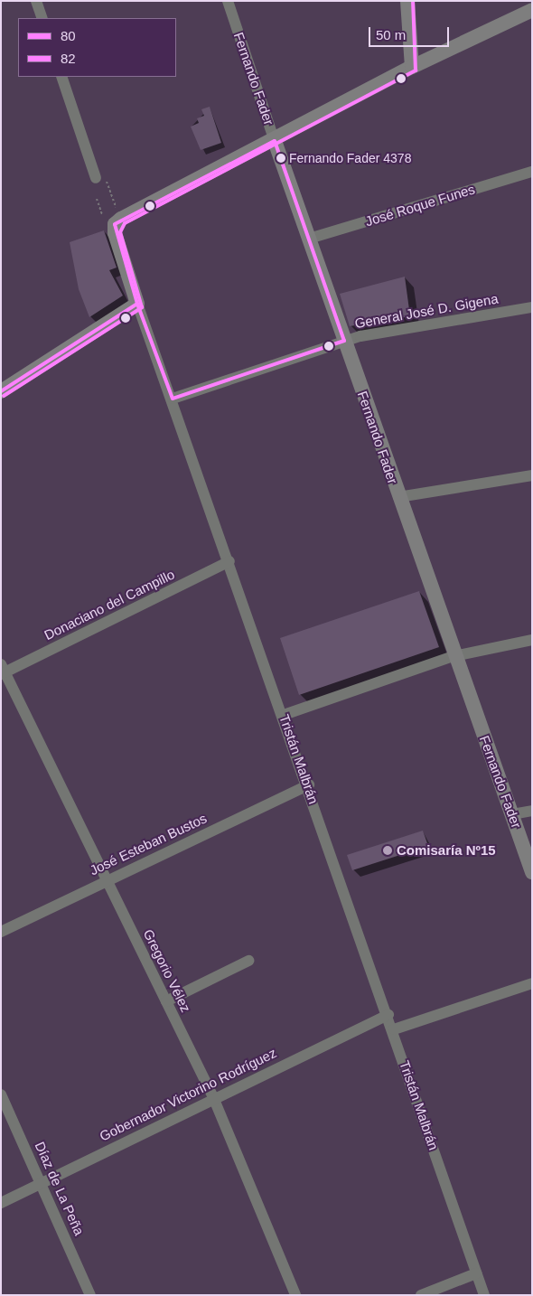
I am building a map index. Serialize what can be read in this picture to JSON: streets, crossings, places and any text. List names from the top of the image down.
{
  "streets": {
    "main road": ["Fernando Fader", "Tristán Malbrán"],
    "street": [
      "José Roque Funes",
      "General José D. Gigena",
      "Donaciano del Campillo",
      "José Esteban Bustos",
      "Gregorio Vélez",
      "Gobernador Victorino Rodríguez",
      "Díaz de La Peña"
    ]
  },
  "crossings": [
    ["Fernando Fader", "José Roque Funes"],
    ["Fernando Fader", "General José D. Gigena"],
    ["Fernando Fader", "Tristán Malbrán"],
    ["General José D. Gigena", "Tristán Malbrán"],
    ["Donaciano del Campillo", "Tristán Malbrán"],
    ["Donaciano del Campillo", "Gregorio Vélez"],
    ["Tristán Malbrán", "José Esteban Bustos"],
    ["Tristán Malbrán", "Gobernador Victorino Rodríguez"],
    ["José Esteban Bustos", "Gregorio Vélez"],
    ["Gregorio Vélez", "Gobernador Victorino Rodríguez"],
    ["Gobernador Victorino Rodríguez", "Díaz de La Peña"]
  ],
  "places": ["Fernando Fader 4378", "Comisaría Nº15"],
  "lines": ["transit line 82", "transit line 80"],
  "legend": ["80", "82"],
  "scale_bar": "50 m"
}
